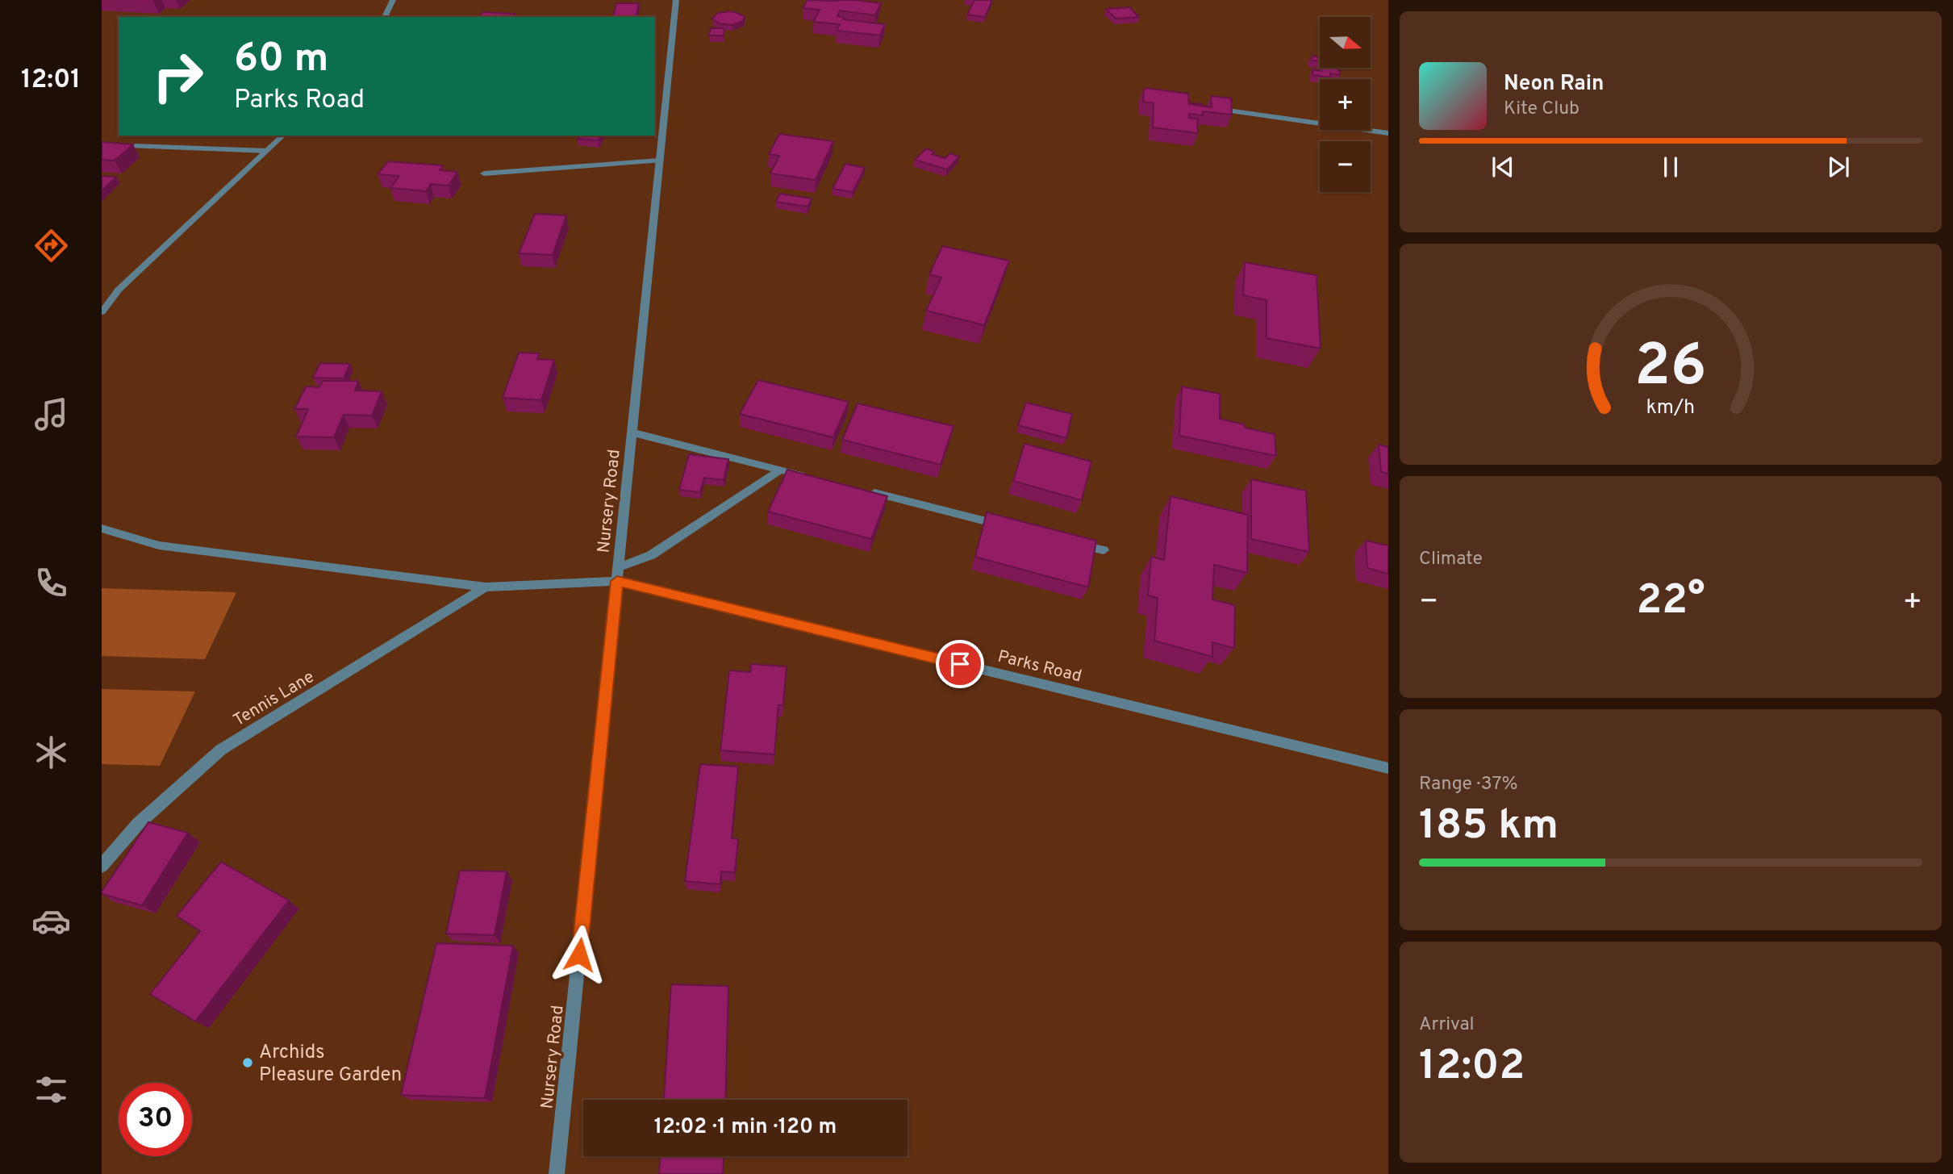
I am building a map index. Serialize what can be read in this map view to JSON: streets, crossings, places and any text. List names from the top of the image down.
{
  "streets": {
    "street": ["Nursery Road", "Parks Road", "Tennis Lane"]
  },
  "crossings": [
    ["Nursery Road", "Parks Road"],
    ["Parks Road", "Tennis Lane"]
  ],
  "places": ["Archids Pleasure Garden"],
  "north": "right",
  "page": {
    "tabs": "12:01",
    "map_buttons": ["+", "−"],
    "turn": ["60 m", "Parks Road"],
    "song": ["Neon Rain", "Kite Club"],
    "tile": [
      "Climate",
      ["Range · 37%", "185 km"],
      ["Arrival", "12:02"]
    ],
    "heat": ["−", "22°", "+"],
    "limit": "30",
    "trip": "12:02 · 1 min · 120 m",
    "gauge": ["26", "km/h"]
  }
}
